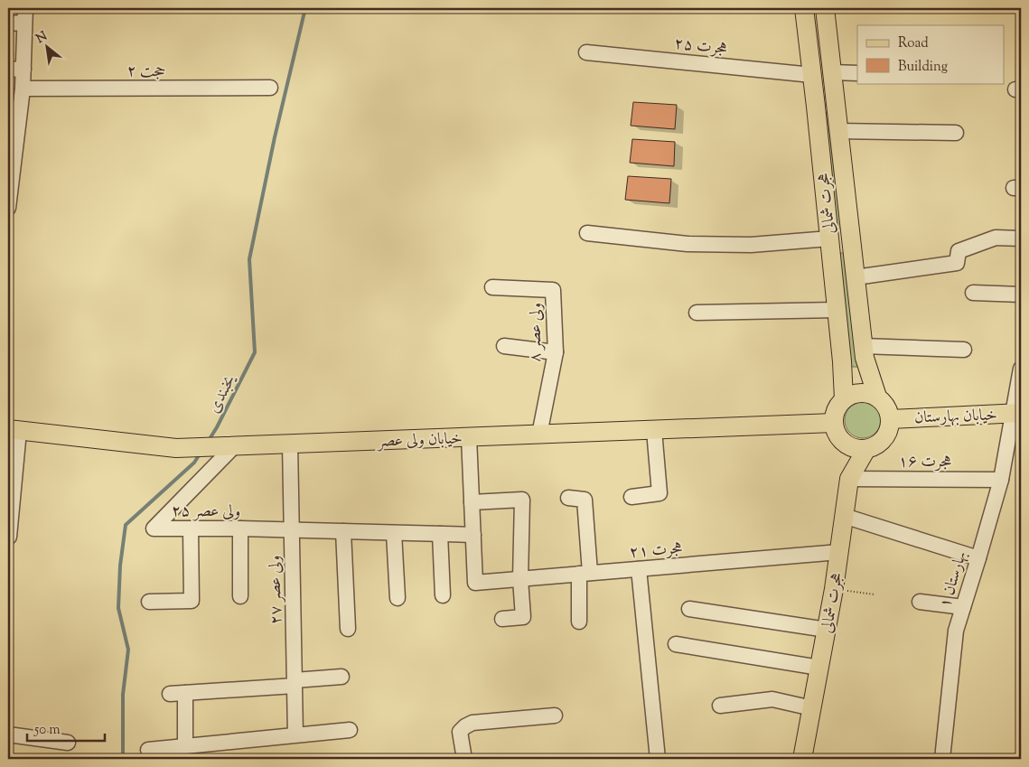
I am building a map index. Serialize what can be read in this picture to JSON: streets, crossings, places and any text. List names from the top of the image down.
{
  "streets": {
    "main road": ["هجرت شمالی", "خیابان بهارستان", "خیابان ولی عصر"],
    "street": [
      "هجرت ۲۵",
      "حجت ۲",
      "ولی عصر ۸",
      "هجرت ۱۶",
      "ولی عصر ۲۵",
      "هجرت ۲۱",
      "بهارستان ۱",
      "ولی عصر ۲۷"
    ]
  },
  "crossings": [
    ["هجرت ۲۵", "هجرت شمالی"],
    ["هجرت شمالی", "خیابان بهارستان"],
    ["هجرت شمالی", "خیابان ولی عصر"],
    ["هجرت شمالی", "هجرت ۱۶"],
    ["هجرت شمالی", "هجرت ۲۱"],
    ["ولی عصر ۸", "خیابان ولی عصر"],
    ["خیابان بهارستان", "خیابان ولی عصر"],
    ["خیابان بهارستان", "بهارستان ۱"],
    ["خیابان ولی عصر", "ولی عصر ۲۵"],
    ["خیابان ولی عصر", "ولی عصر ۲۷"],
    ["هجرت ۱۶", "بهارستان ۱"],
    ["ولی عصر ۲۵", "هجرت ۲۱"],
    ["ولی عصر ۲۵", "ولی عصر ۲۷"]
  ],
  "water": ["یخبندی"],
  "legend": ["Road", "Building"],
  "scale_bar": "50 m",
  "north": "top left"
}
